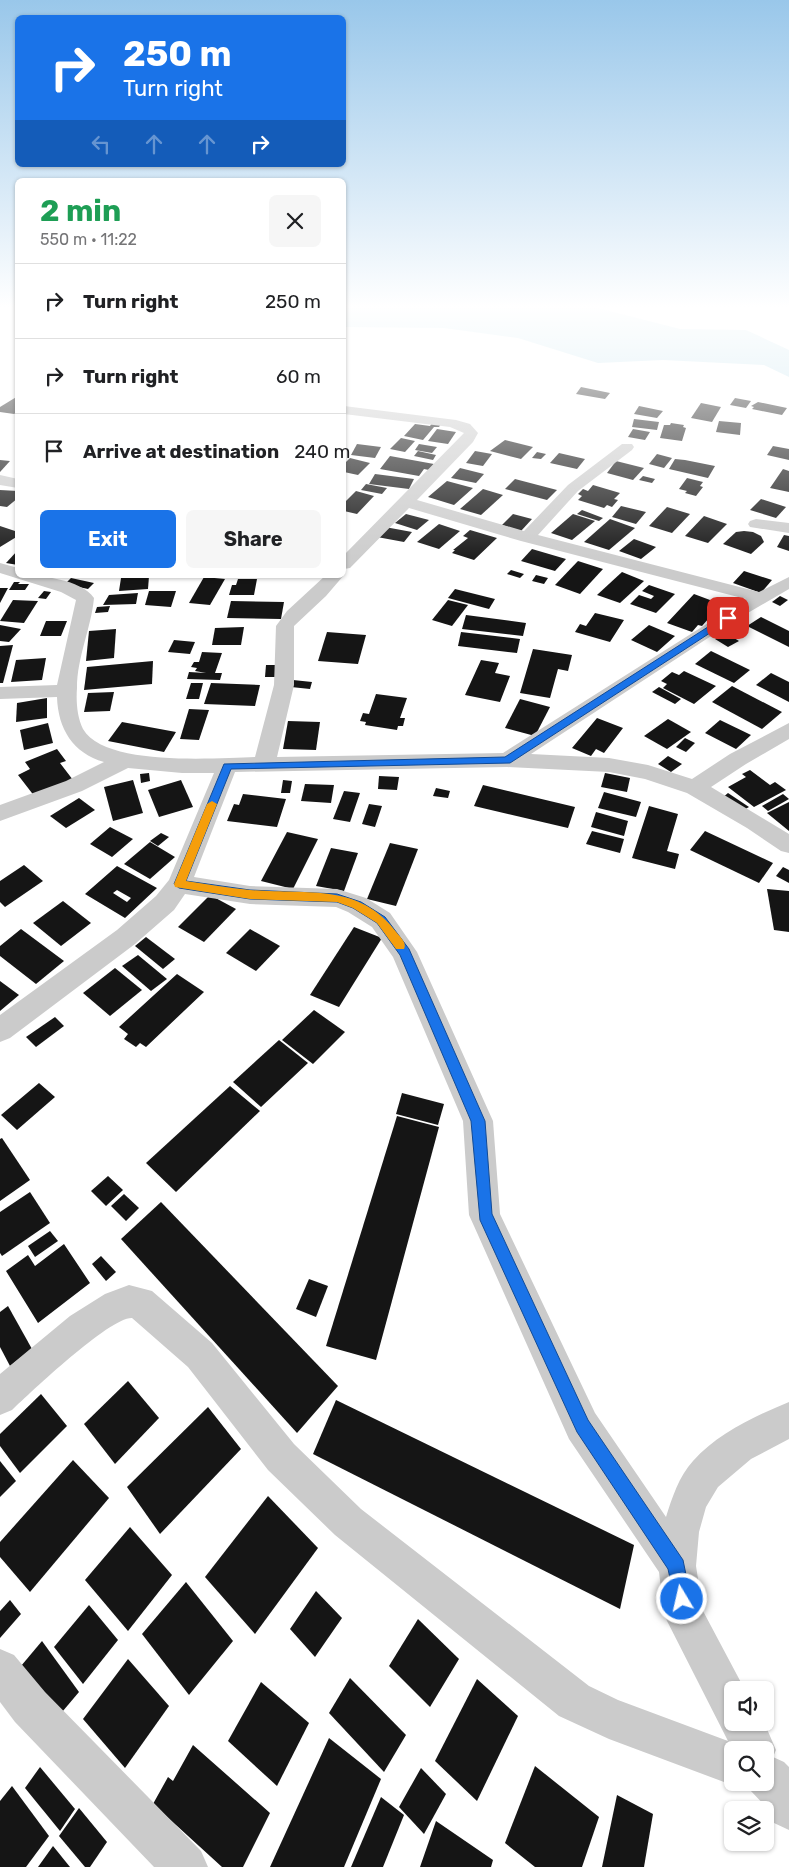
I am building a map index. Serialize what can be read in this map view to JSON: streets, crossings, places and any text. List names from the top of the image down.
{
  "page": {
    "turn": ["250 m", "Turn right"],
    "heading": ["2 min", "550 m · 11:22"],
    "list": [
      {
        "name": "Turn right",
        "value": "250 m"
      },
      {
        "name": "Turn right",
        "value": "60 m"
      },
      {
        "name": "Arrive at destination",
        "value": "240 m"
      }
    ],
    "buttons": ["Exit", "Share"]
  }
}
